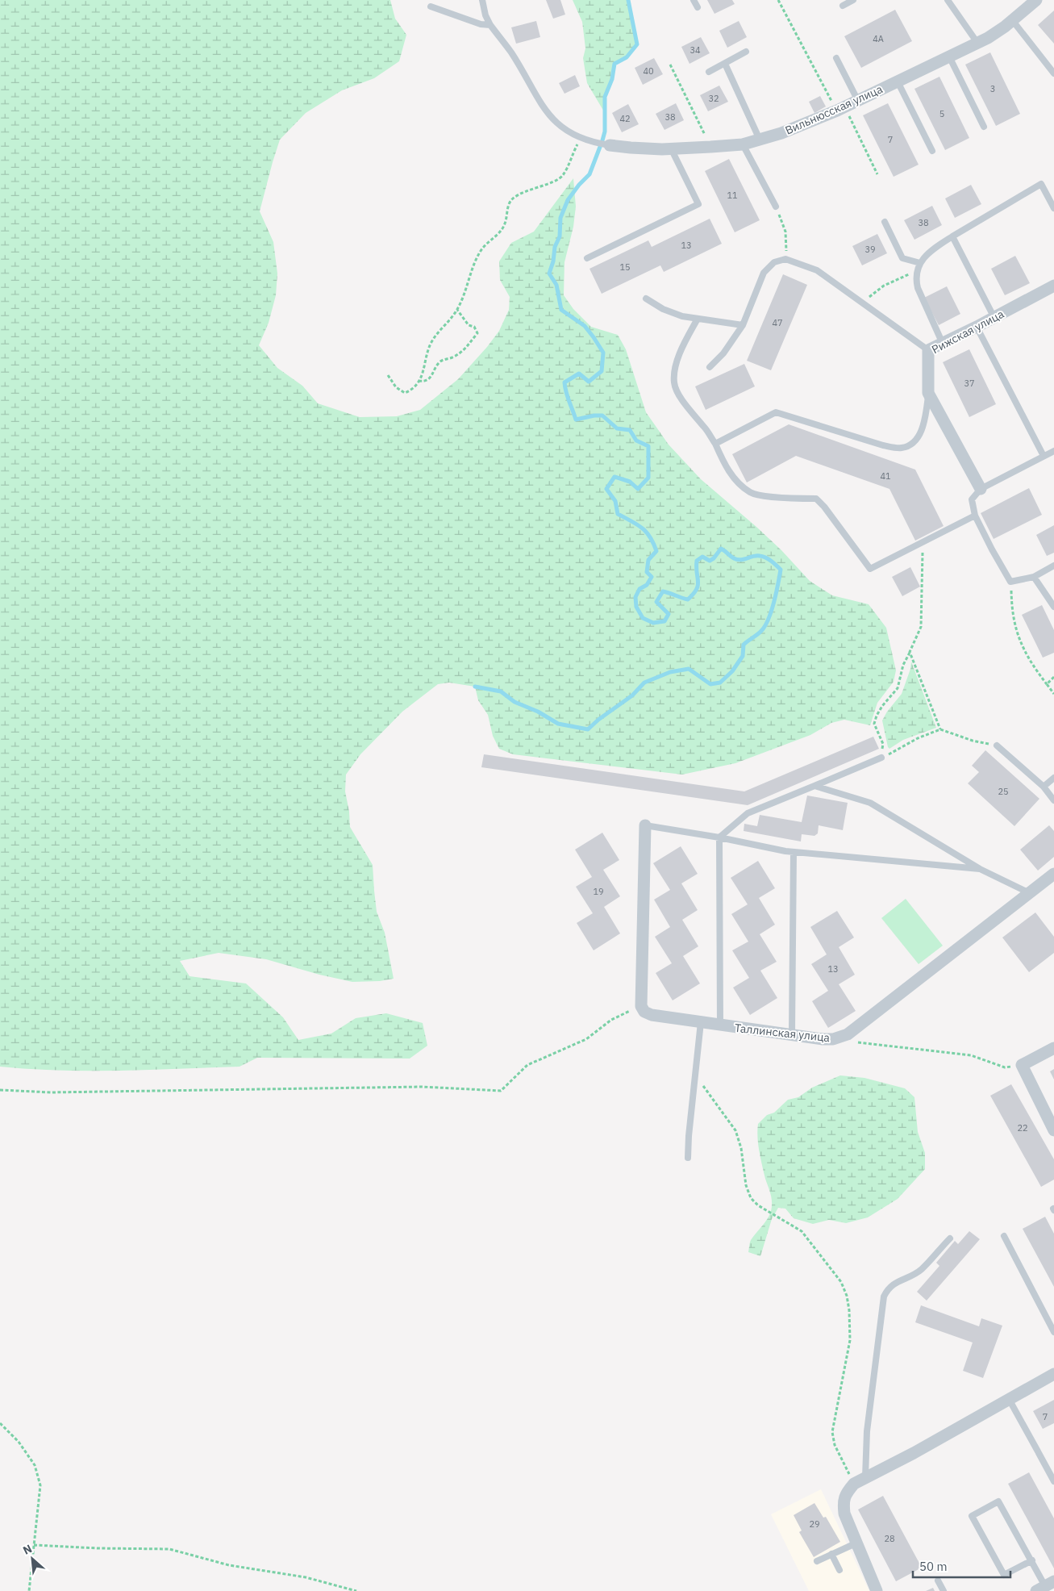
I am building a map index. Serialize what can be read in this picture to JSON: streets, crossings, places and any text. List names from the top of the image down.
{
  "streets": {
    "street": ["Вильнюсская улица", "Рижская улица", "Таллинская улица"]
  },
  "house_numbers": [
    "4А",
    "34",
    "40",
    "3",
    "32",
    "5",
    "38",
    "42",
    "7",
    "11",
    "38",
    "13",
    "39",
    "15",
    "47",
    "37",
    "41",
    "25",
    "19",
    "13",
    "22",
    "7",
    "29",
    "28"
  ],
  "scale_bar": "50 m",
  "north": "top left"
}
